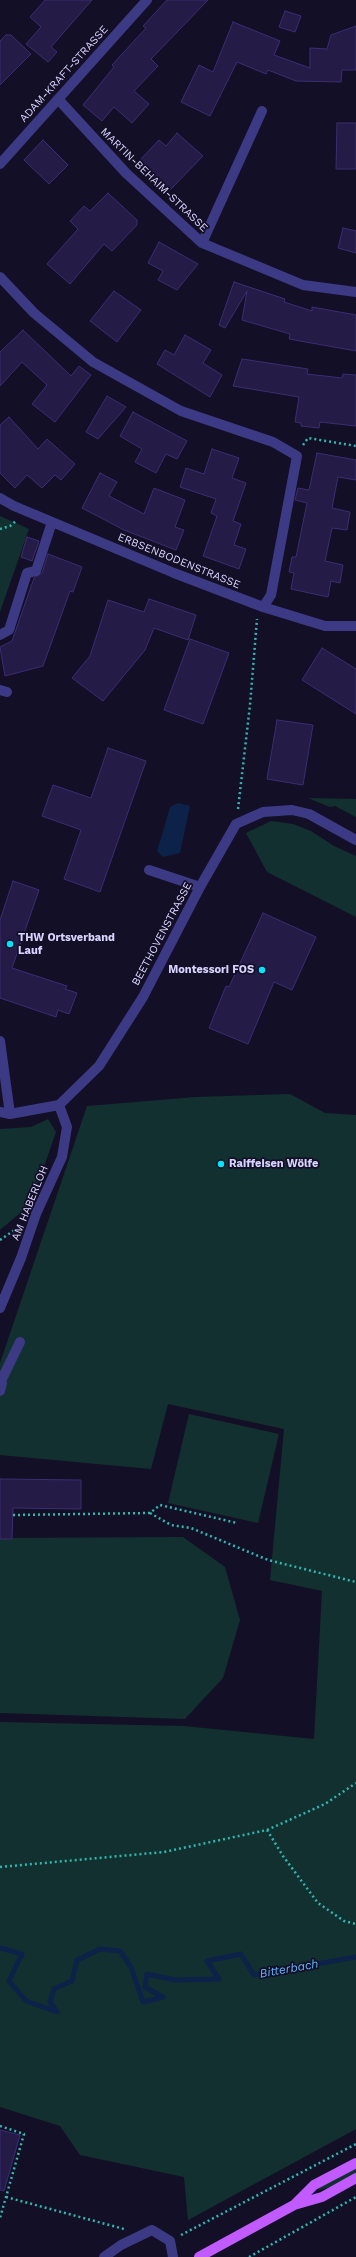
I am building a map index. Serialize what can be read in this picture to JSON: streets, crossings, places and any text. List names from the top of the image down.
{
  "streets": {
    "street": [
      "ADAM-KRAFT-STRASSE",
      "MARTIN-BEHAIM-STRASSE",
      "ERBSENBODENSTRASSE",
      "BEETHOVENSTRASSE",
      "AM HABERLOH"
    ]
  },
  "crossings": [
    ["ADAM-KRAFT-STRASSE", "MARTIN-BEHAIM-STRASSE"],
    ["BEETHOVENSTRASSE", "AM HABERLOH"]
  ],
  "water": ["Bitterbach"],
  "places": ["THW Ortsverband Lauf", "Montessori FOS", "Raiffeisen Wölfe"]
}
